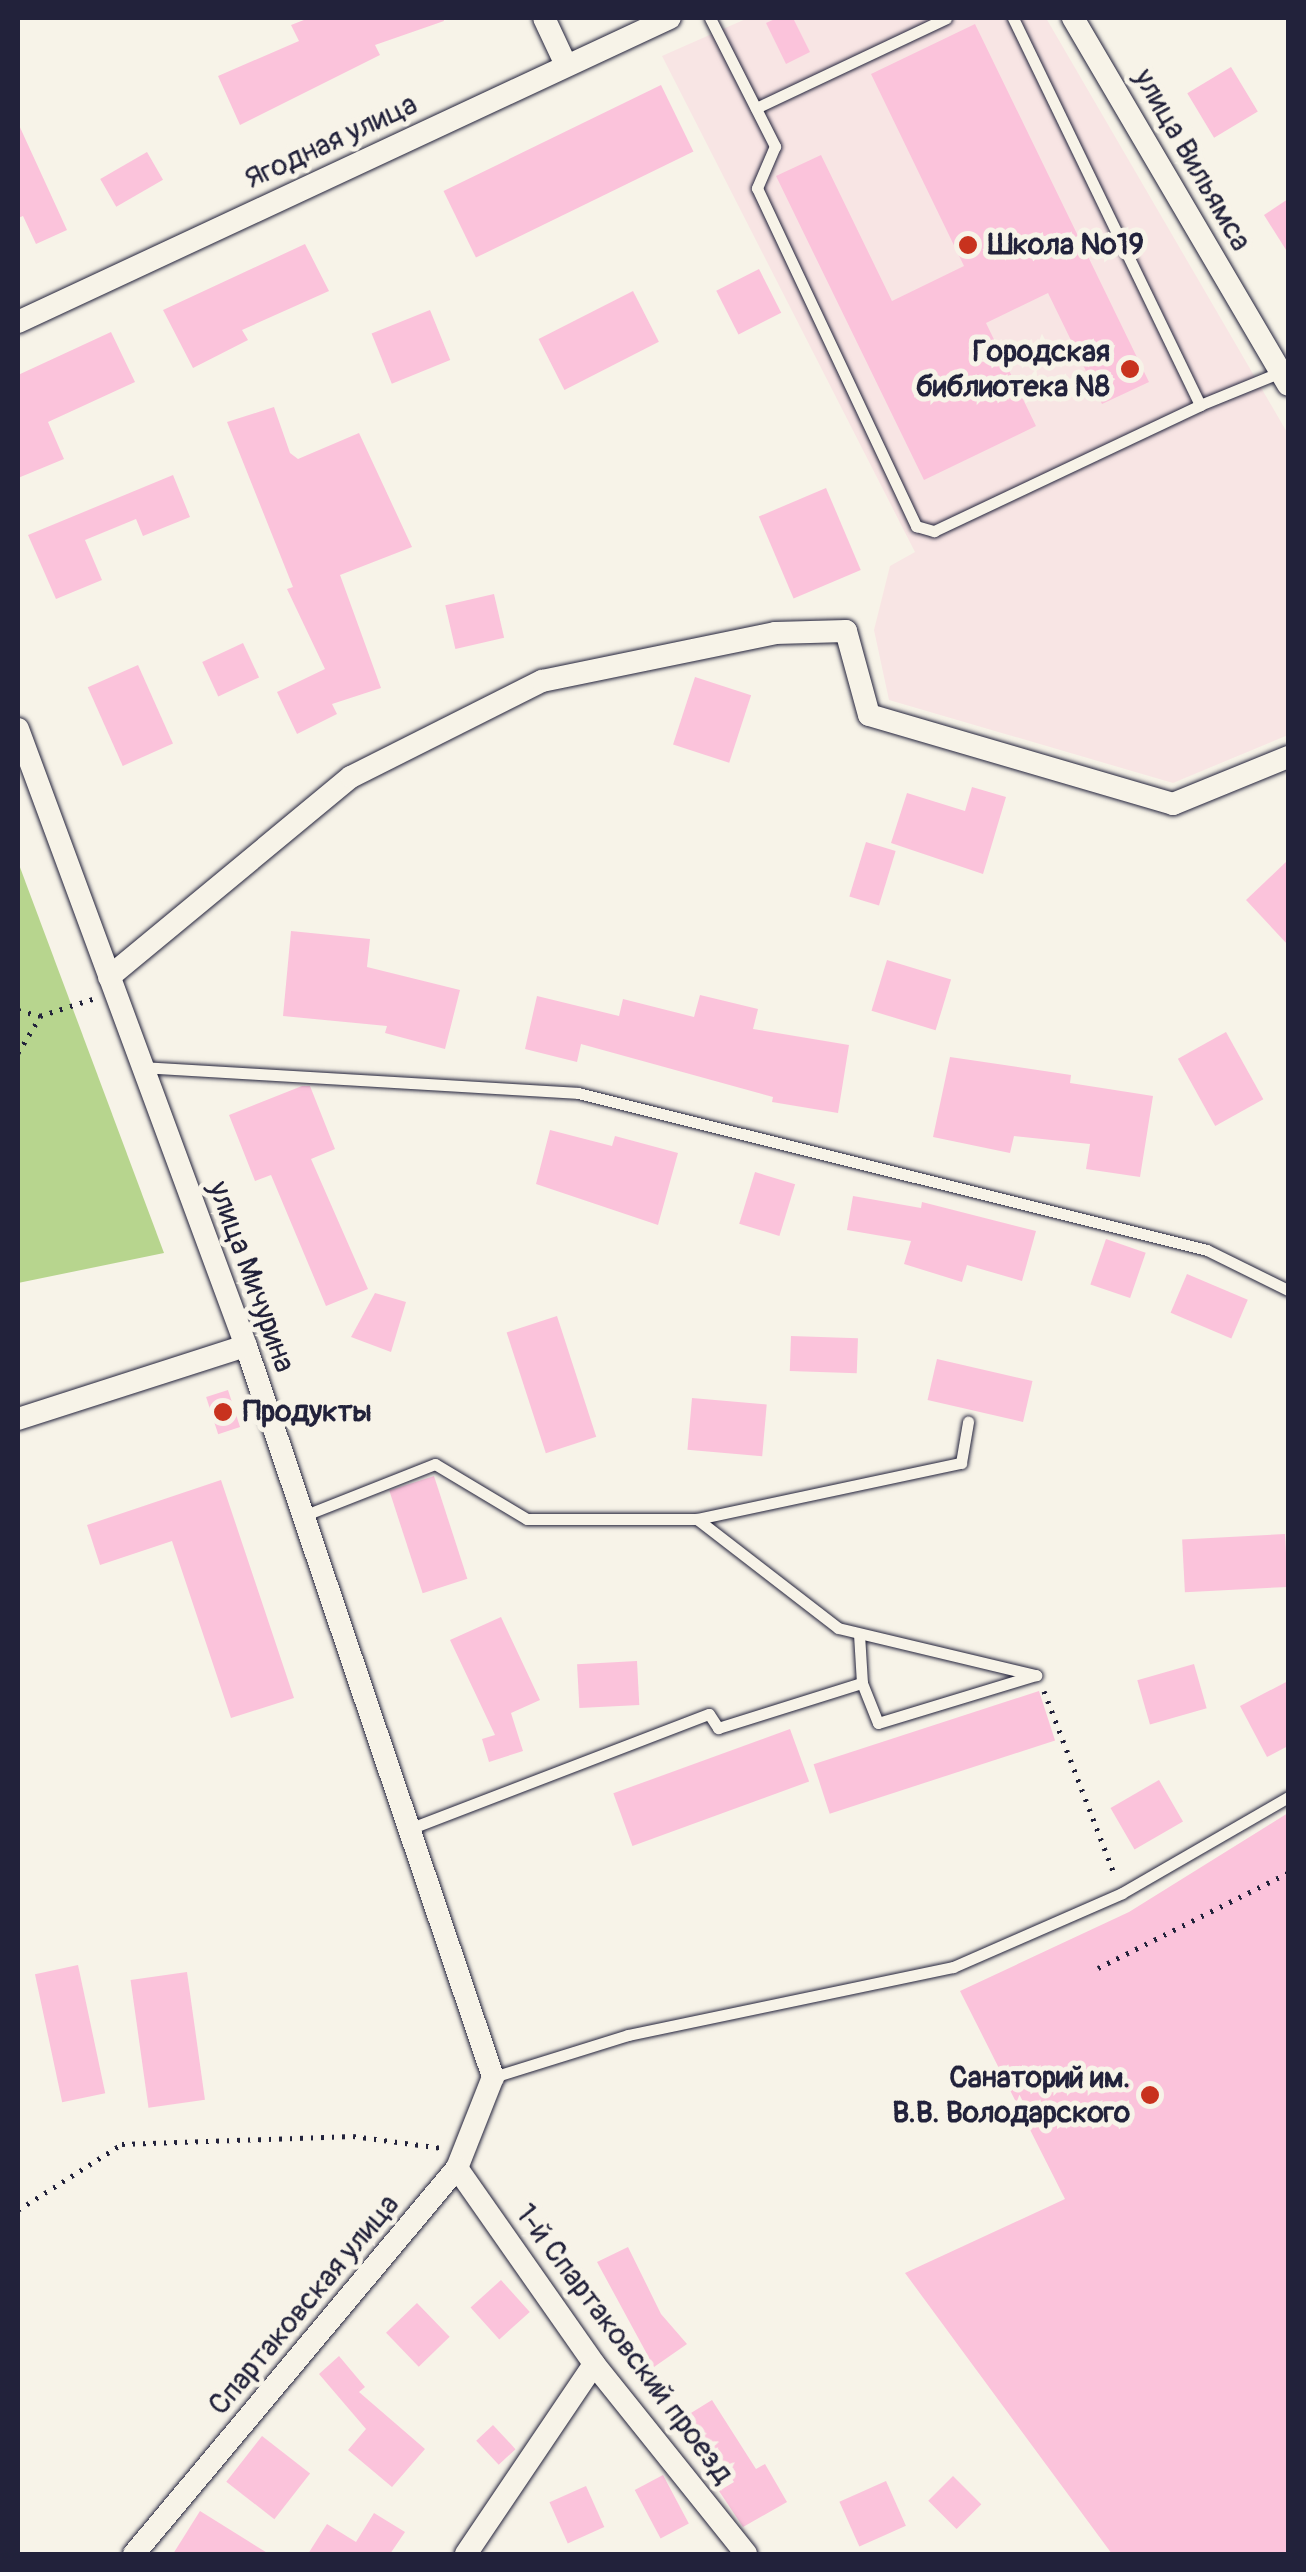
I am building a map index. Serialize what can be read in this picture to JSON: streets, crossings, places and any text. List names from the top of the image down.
{
  "streets": {
    "street": [
      "Ягодная улица",
      "улица Вильямса",
      "улица Мичурина",
      "Спартаковская улица",
      "1-й Спартаковский проезд"
    ]
  },
  "crossings": [
    ["улица Мичурина", "Спартаковская улица"],
    ["Спартаковская улица", "1-й Спартаковский проезд"]
  ],
  "places": [
    "Школа №19",
    "Городская библиотека N8",
    "Продукты",
    "Санаторий им. В.В. Володарского"
  ]
}
